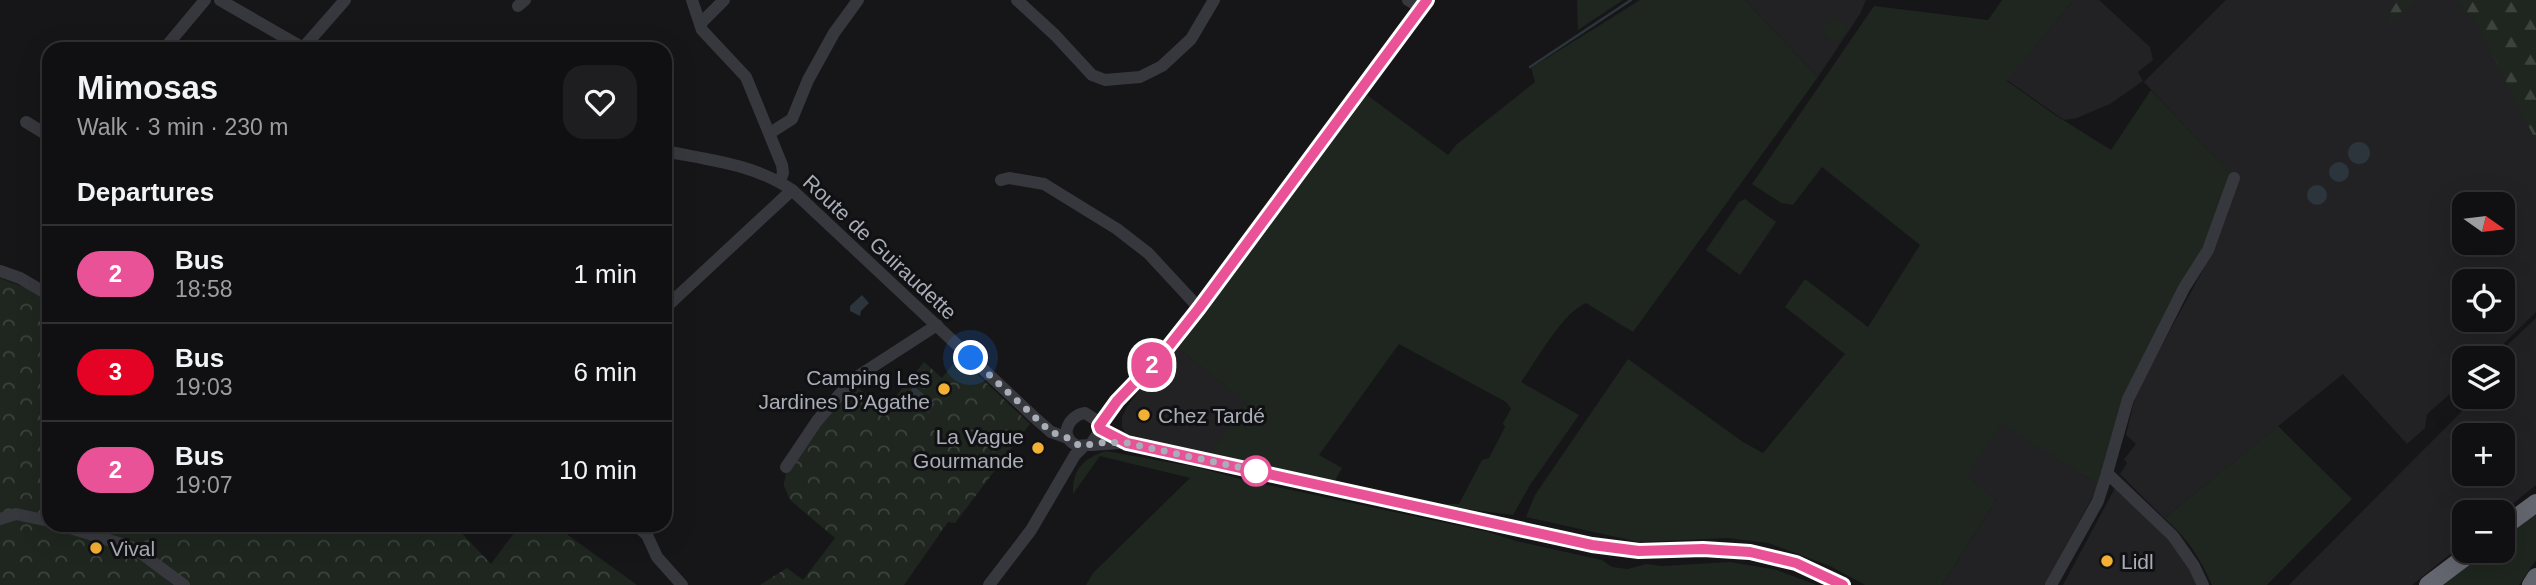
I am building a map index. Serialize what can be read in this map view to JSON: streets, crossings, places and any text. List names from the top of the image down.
{
  "streets": {
    "street": ["Route de Guiraudette"]
  },
  "places": [
    "Camping Les Jardines D’Agathe",
    "Chez Tardé",
    "La Vague Gourmande",
    "Vival",
    "Lidl"
  ],
  "lines": ["bus line 2"],
  "north": "right",
  "page": {
    "on_map": "2",
    "heading": [
      ["Mimosas", "Walk · 3 min · 230 m"],
      "Departures"
    ],
    "map_buttons": ["+", "−"],
    "list": [
      {
        "mark": "2",
        "name": "Bus",
        "note": "18:58",
        "value": "1 min"
      },
      {
        "mark": "3",
        "name": "Bus",
        "note": "19:03",
        "value": "6 min"
      },
      {
        "mark": "2",
        "name": "Bus",
        "note": "19:07",
        "value": "10 min"
      }
    ]
  }
}
